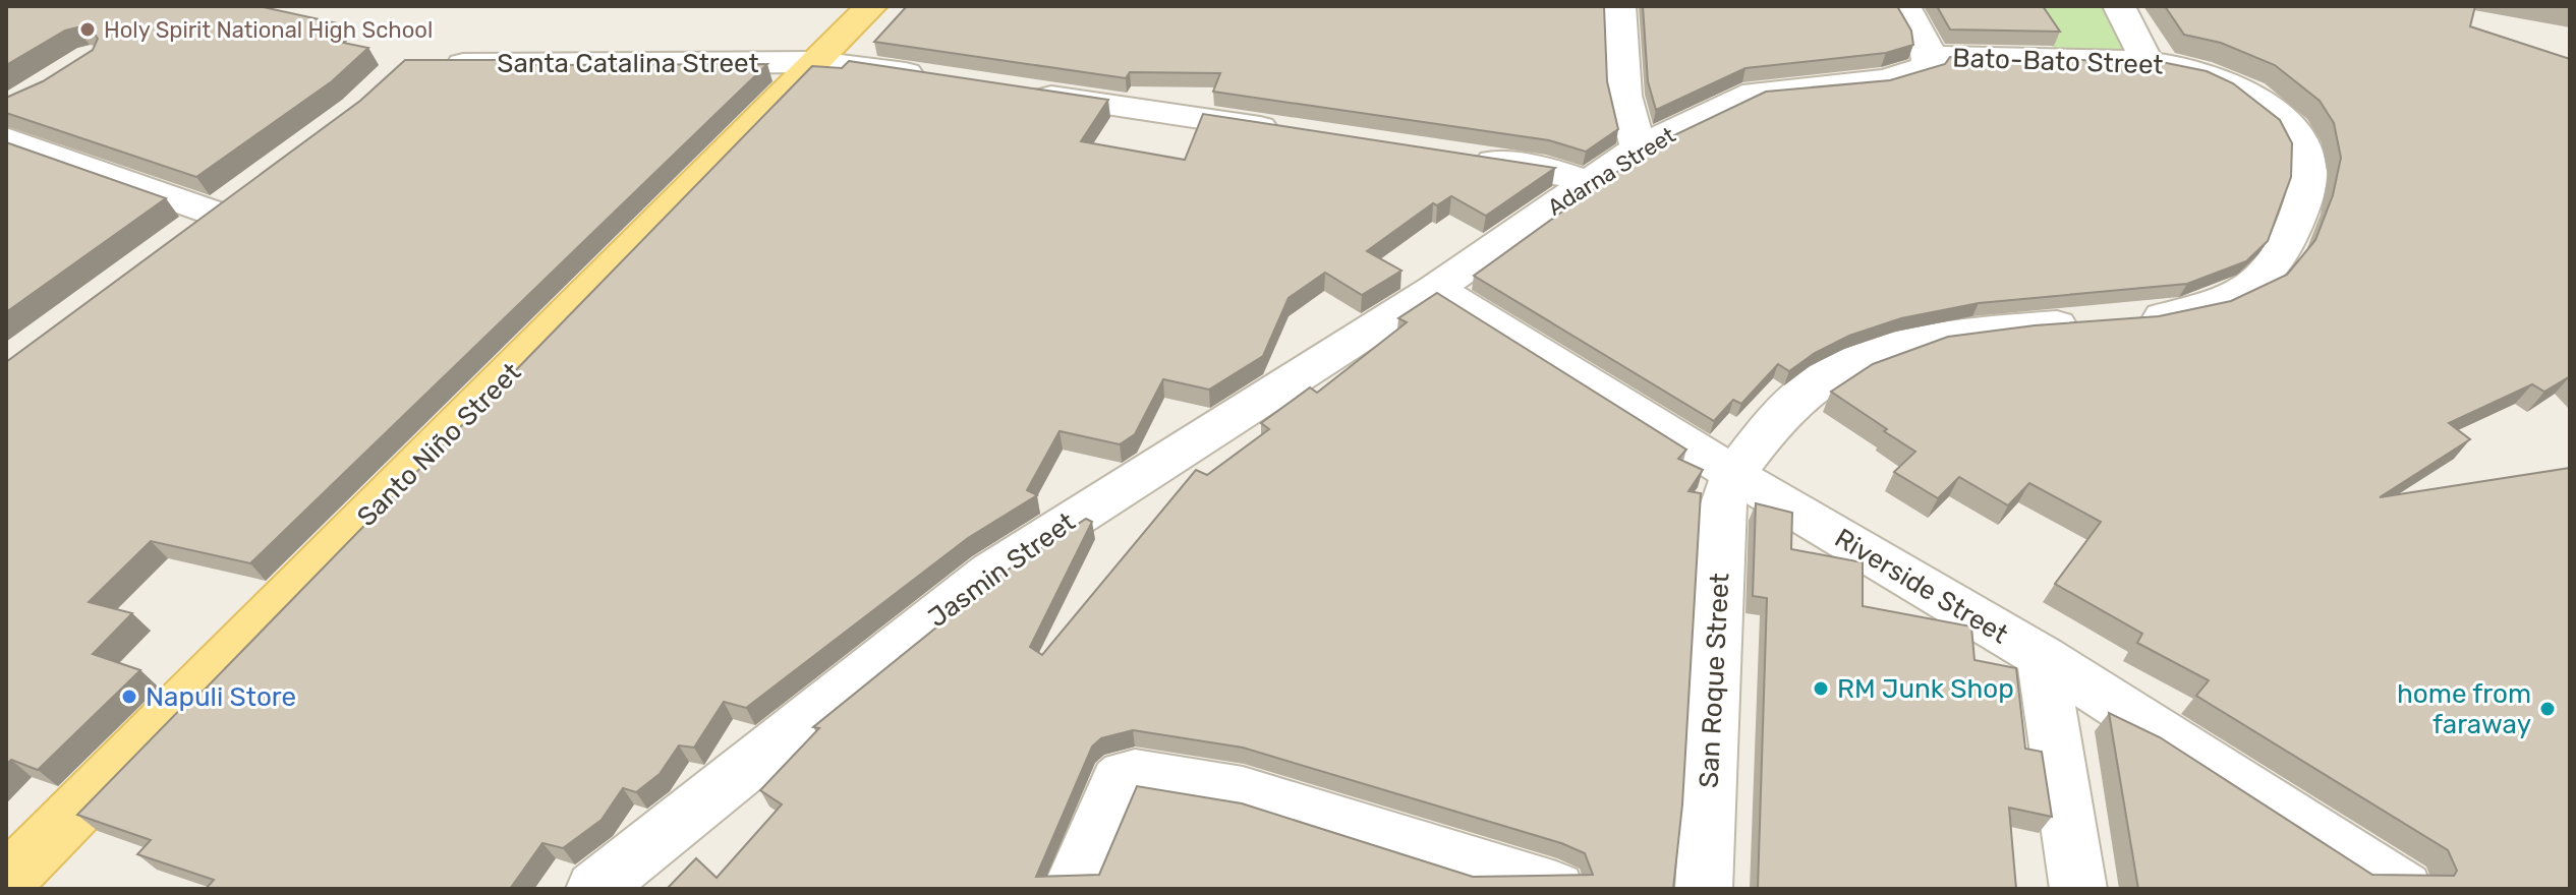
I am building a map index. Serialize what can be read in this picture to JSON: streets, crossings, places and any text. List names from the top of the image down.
{
  "streets": {
    "main road": ["Santo Niño Street"],
    "street": [
      "Bato-Bato Street",
      "Santa Catalina Street",
      "Adarna Street",
      "Jasmin Street",
      "Riverside Street",
      "San Roque Street"
    ]
  },
  "crossings": [
    ["Bato-Bato Street", "Adarna Street"],
    ["Bato-Bato Street", "Riverside Street"],
    ["Bato-Bato Street", "San Roque Street"],
    ["Santa Catalina Street", "Santo Niño Street"],
    ["Adarna Street", "Jasmin Street"],
    ["Adarna Street", "Riverside Street"],
    ["Jasmin Street", "Riverside Street"],
    ["Riverside Street", "San Roque Street"]
  ],
  "places": [
    "Holy Spirit National High School",
    "RM Junk Shop",
    "Napuli Store",
    "home from faraway"
  ]
}
